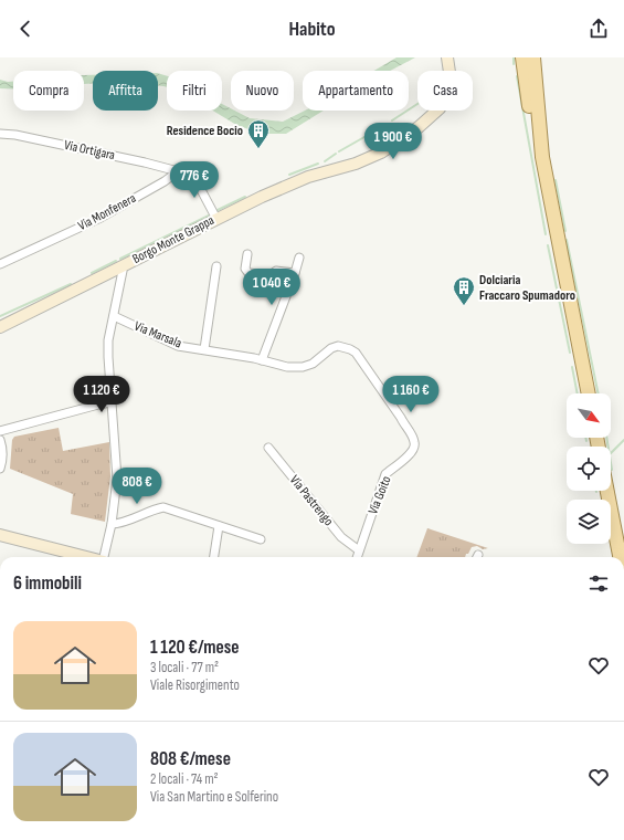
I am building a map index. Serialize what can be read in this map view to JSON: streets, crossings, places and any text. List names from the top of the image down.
{
  "streets": {
    "street": [
      "Via Ortigara",
      "Via Monfenera",
      "Borgo Monte Grappa",
      "Via Marsala",
      "Via Goito",
      "Via Pastrengo"
    ]
  },
  "crossings": [
    ["Via Ortigara", "Via Monfenera"],
    ["Via Marsala", "Via Goito"],
    ["Via Goito", "Via Pastrengo"]
  ],
  "places": {
    "building": ["Residence Bocio", "Dolciaria Fraccaro Spumadoro"]
  },
  "north": "bottom right",
  "page": {
    "header": "Habito",
    "chip": [
      "Compra",
      "Affitta",
      "Filtri",
      "Nuovo",
      "Appartamento",
      "Casa"
    ],
    "price": [
      "1 900 €",
      "776 €",
      "1 040 €",
      "1 120 €",
      "1 160 €",
      "808 €"
    ],
    "heading": "6 immobili",
    "list": [
      {
        "name": "1 120 €/mese",
        "note": "3 locali · 77 m² · Viale Risorgimento"
      },
      {
        "name": "808 €/mese",
        "note": "2 locali · 74 m² · Via San Martino e Solferino"
      }
    ]
  }
}
